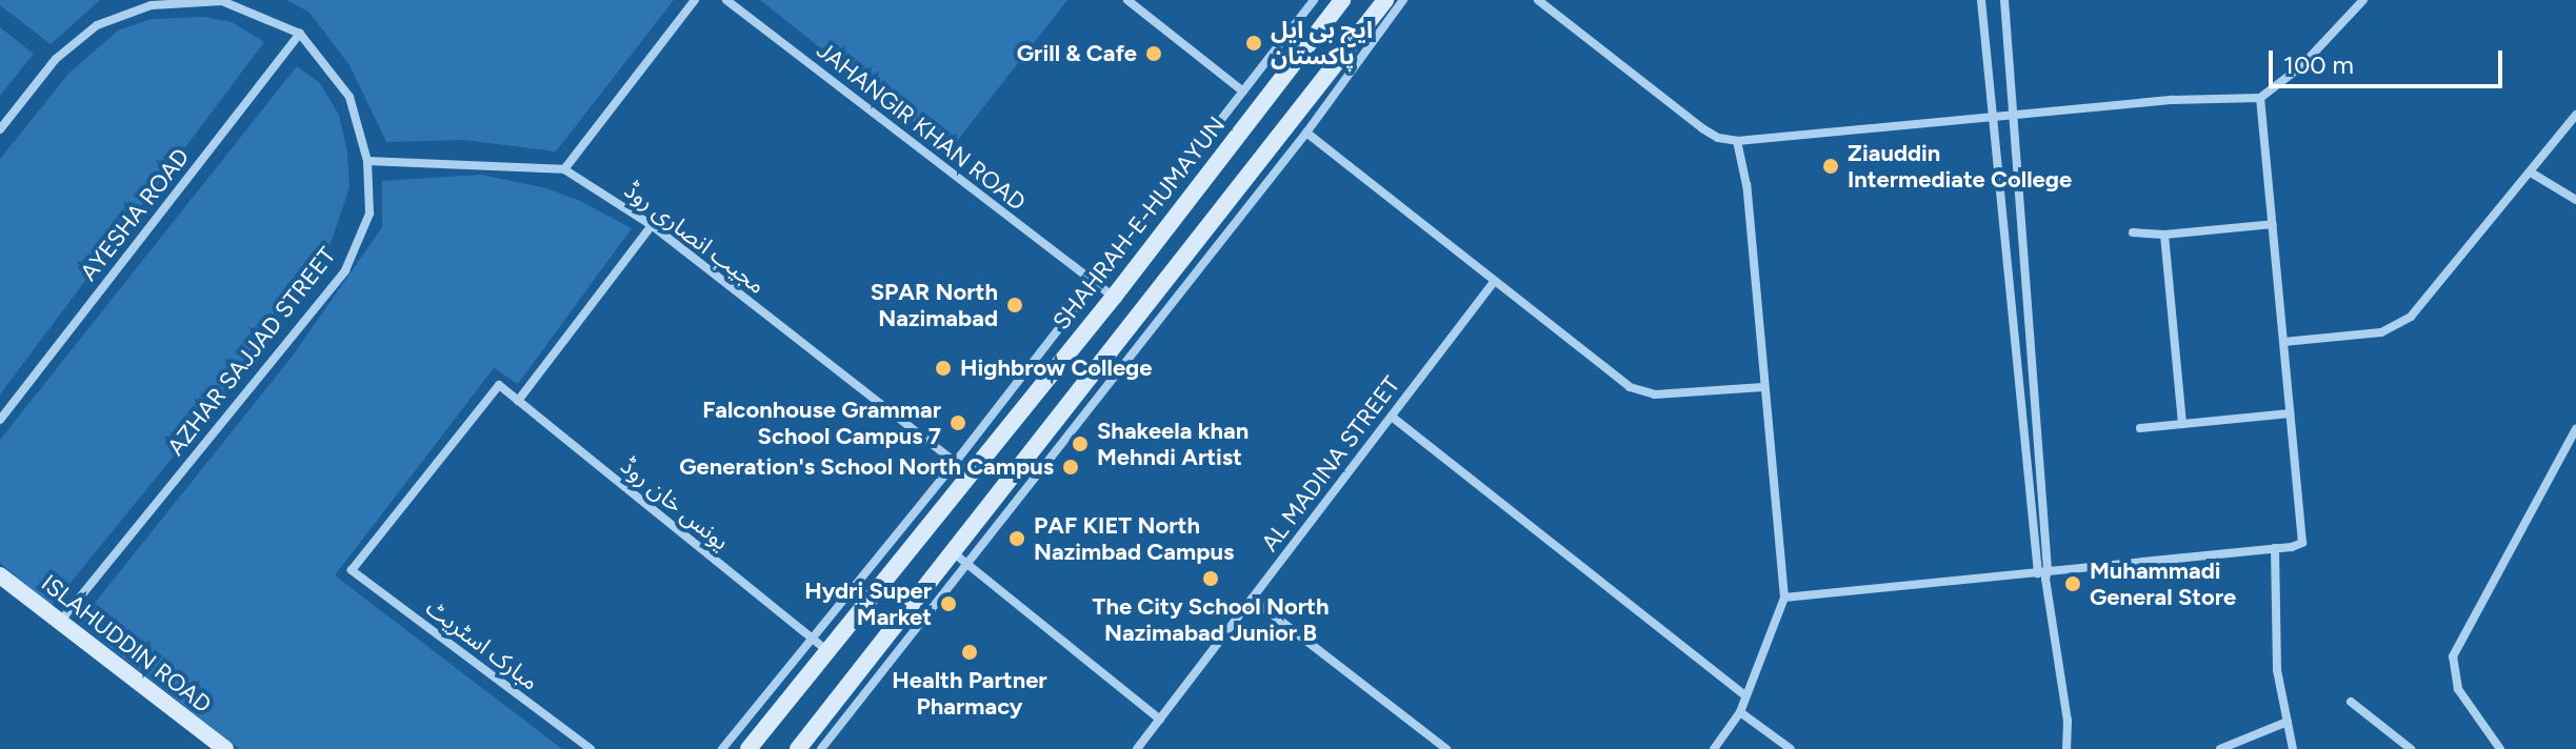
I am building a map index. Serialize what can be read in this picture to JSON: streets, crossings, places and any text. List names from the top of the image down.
{
  "streets": {
    "main road": ["SHAHRAH-E-HUMAYUN", "ISLAHUDDIN ROAD"],
    "street": [
      "JAHANGIR KHAN ROAD",
      "AYESHA ROAD",
      "مجیب انصاری روڈ",
      "AZHAR SAJJAD STREET",
      "AL MADINA STREET",
      "یونس خان روڈ",
      "مبارک اسٹریٹ"
    ]
  },
  "crossings": [
    ["JAHANGIR KHAN ROAD", "SHAHRAH-E-HUMAYUN"],
    ["AYESHA ROAD", "AZHAR SAJJAD STREET"],
    ["SHAHRAH-E-HUMAYUN", "مجیب انصاری روڈ"],
    ["SHAHRAH-E-HUMAYUN", "یونس خان روڈ"],
    ["AZHAR SAJJAD STREET", "ISLAHUDDIN ROAD"],
    ["یونس خان روڈ", "مبارک اسٹریٹ"]
  ],
  "places": [
    "ایچ بی ایل پاکستان",
    "Grill & Cafe",
    "Ziauddin Intermediate College",
    "SPAR North Nazimabad",
    "Highbrow College",
    "Falconhouse Grammar School Campus 7",
    "Shakeela khan Mehndi Artist",
    "Generation's School North Campus",
    "PAF KIET North Nazimbad Campus",
    "The City School North Nazimabad Junior B",
    "Muhammadi General Store",
    "Hydri Super Market",
    "Health Partner Pharmacy"
  ],
  "scale_bar": "100 m"
}
